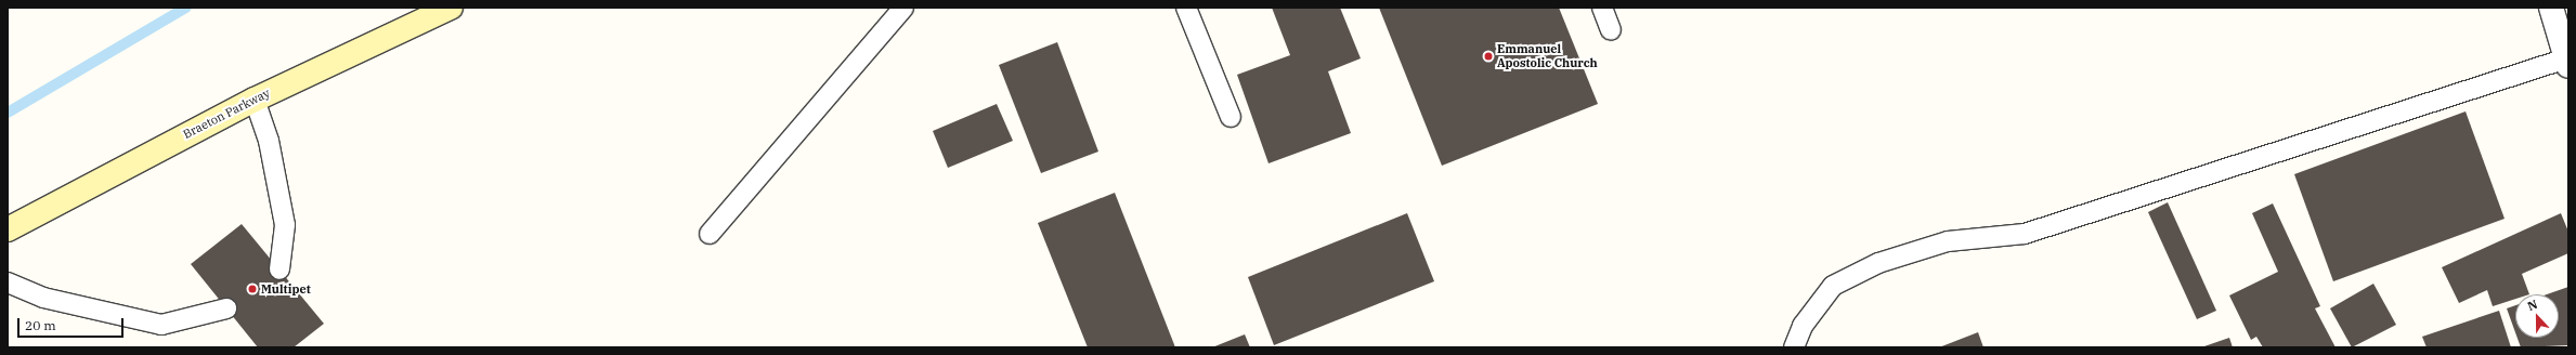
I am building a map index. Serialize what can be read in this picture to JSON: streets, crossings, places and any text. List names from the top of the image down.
{
  "streets": {
    "main road": ["Braeton Parkway"]
  },
  "places": ["Emmanuel Apostolic Church", "Multipet"],
  "scale_bar": "20 m",
  "north": "top"
}
